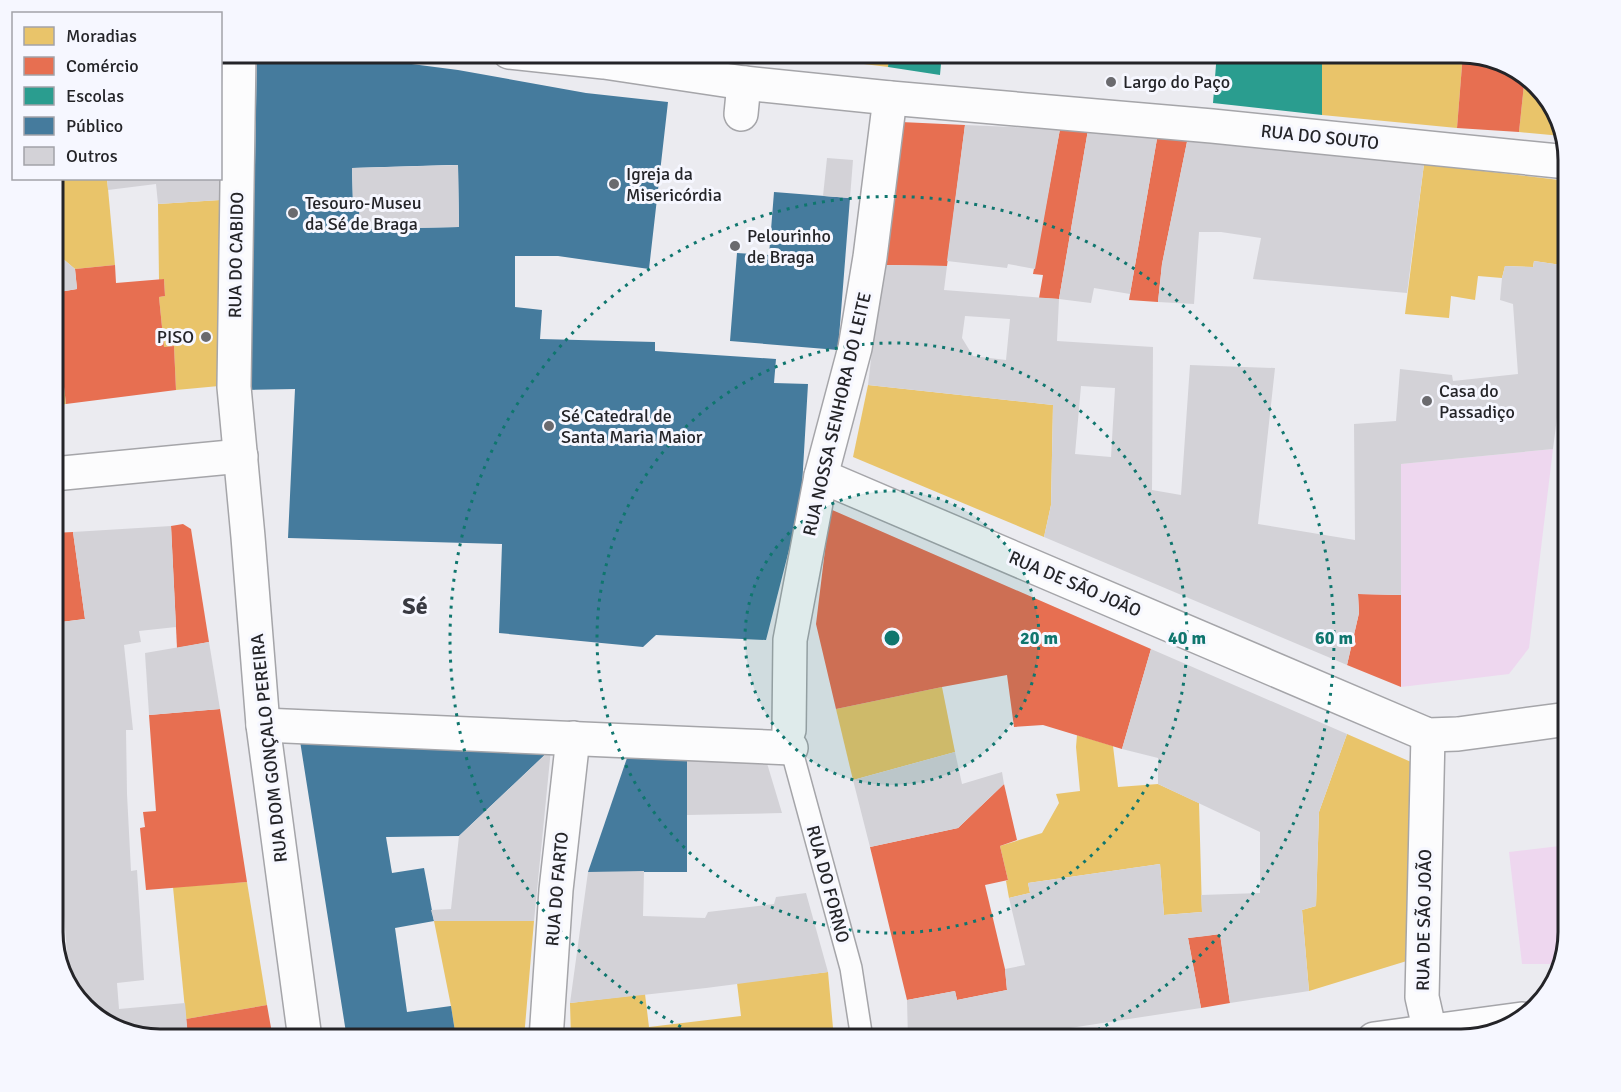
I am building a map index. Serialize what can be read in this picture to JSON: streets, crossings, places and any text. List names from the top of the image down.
{
  "streets": {
    "street": [
      "RUA DO SOUTO",
      "RUA DO CABIDO",
      "RUA NOSSA SENHORA DO LEITE",
      "RUA DE SÃO JOÃO",
      "RUA DOM GONÇALO PEREIRA",
      "RUA DO FARTO"
    ],
    "lane": ["RUA DO FORNO"]
  },
  "crossings": [
    ["RUA DO SOUTO", "RUA NOSSA SENHORA DO LEITE"],
    ["RUA DO CABIDO", "RUA DOM GONÇALO PEREIRA"],
    ["RUA NOSSA SENHORA DO LEITE", "RUA DE SÃO JOÃO"],
    ["RUA NOSSA SENHORA DO LEITE", "RUA DO FORNO"]
  ],
  "districts": ["Sé"],
  "places": [
    "Largo do Paço",
    "Igreja da Misericórdia",
    "Tesouro-Museu da Sé de Braga",
    "Pelourinho de Braga",
    "PISO",
    "Casa do Passadiço",
    "Sé Catedral de Santa Maria Maior"
  ],
  "legend": [
    "Moradias",
    "Comércio",
    "Escolas",
    "Público",
    "Outros"
  ],
  "rings": ["20 m", "40 m", "60 m"]
}
